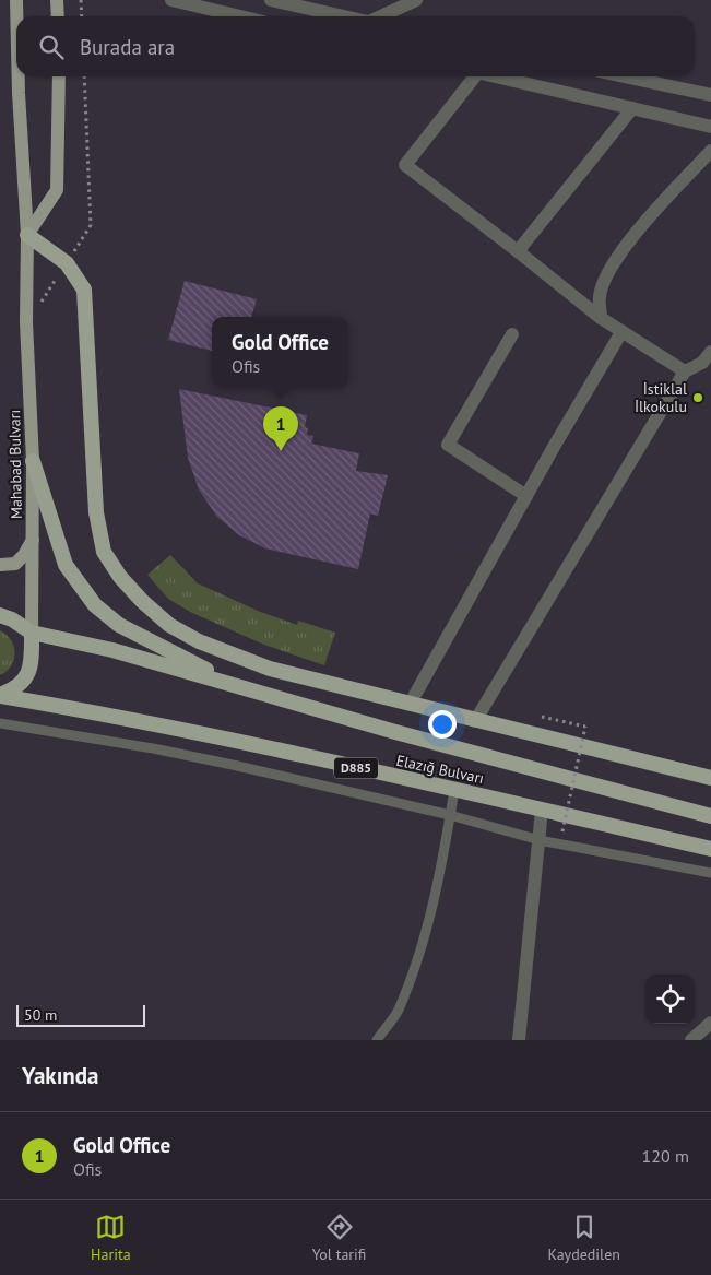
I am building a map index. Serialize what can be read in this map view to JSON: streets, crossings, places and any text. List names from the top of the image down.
{
  "streets": {
    "highway": ["D885", "Elazığ Bulvarı"],
    "main road": ["Mahabad Bulvarı"]
  },
  "crossings": [
    ["Mahabad Bulvarı", "Elazığ Bulvarı"]
  ],
  "places": ["İstiklal İlkokulu"],
  "scale_bar": "50 m",
  "page": {
    "search": "Burada ara",
    "popup": ["Gold Office", "Ofis"],
    "pins": "1",
    "scale": "50 m",
    "heading": "Yakında",
    "list": [
      {
        "mark": "1",
        "name": "Gold Office",
        "note": "Ofis",
        "value": "120 m"
      }
    ],
    "nav": ["Harita", "Yol tarifi", "Kaydedilen"]
  }
}
